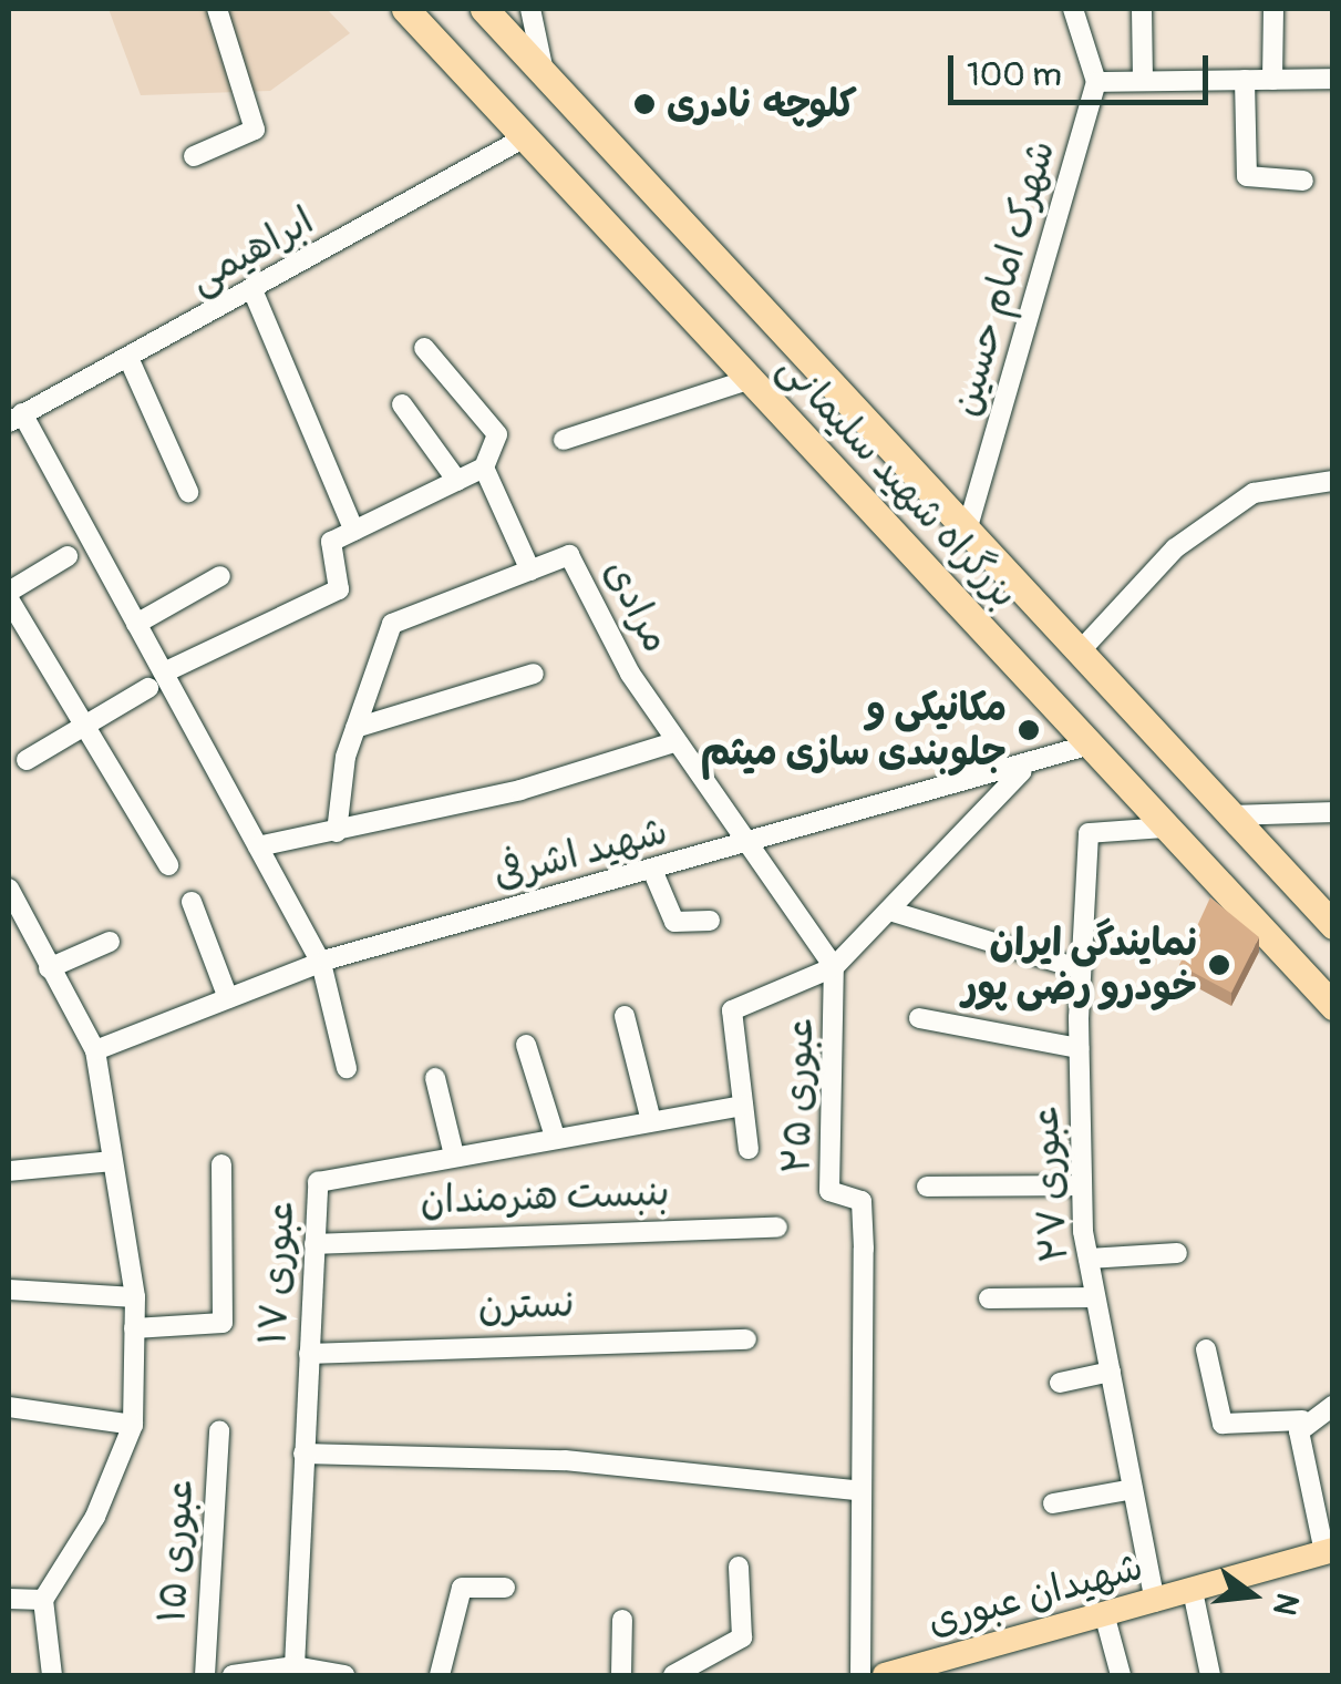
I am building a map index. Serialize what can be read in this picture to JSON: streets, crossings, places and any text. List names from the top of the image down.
{
  "streets": {
    "highway": ["بزرگراه شهید سلیمانی"],
    "main road": ["شهیدان عبوری"],
    "street": [
      "ابراهیمی",
      "شهرک امام حسین",
      "مرادی",
      "شهید اشرفی",
      "عبوری ۲۵",
      "عبوری ۲۷",
      "بنبست هنرمندان",
      "عبوری ۱۷",
      "نسترن",
      "عبوری ۱۵"
    ]
  },
  "crossings": [
    ["ابراهیمی", "بزرگراه شهید سلیمانی"],
    ["شهرک امام حسین", "بزرگراه شهید سلیمانی"],
    ["بزرگراه شهید سلیمانی", "شهید اشرفی"],
    ["بزرگراه شهید سلیمانی", "عبوری ۲۷"],
    ["مرادی", "شهید اشرفی"],
    ["مرادی", "عبوری ۲۵"],
    ["شهید اشرفی", "عبوری ۲۵"],
    ["عبوری ۲۷", "شهیدان عبوری"],
    ["بنبست هنرمندان", "عبوری ۱۷"],
    ["عبوری ۱۷", "نسترن"]
  ],
  "places": ["کلوچه نادری", "مکانیکی و جلوبندی سازی میثم", "نمایندگی ایران خودرو رضی پور"],
  "scale_bar": "100 m",
  "north": "right"
}
